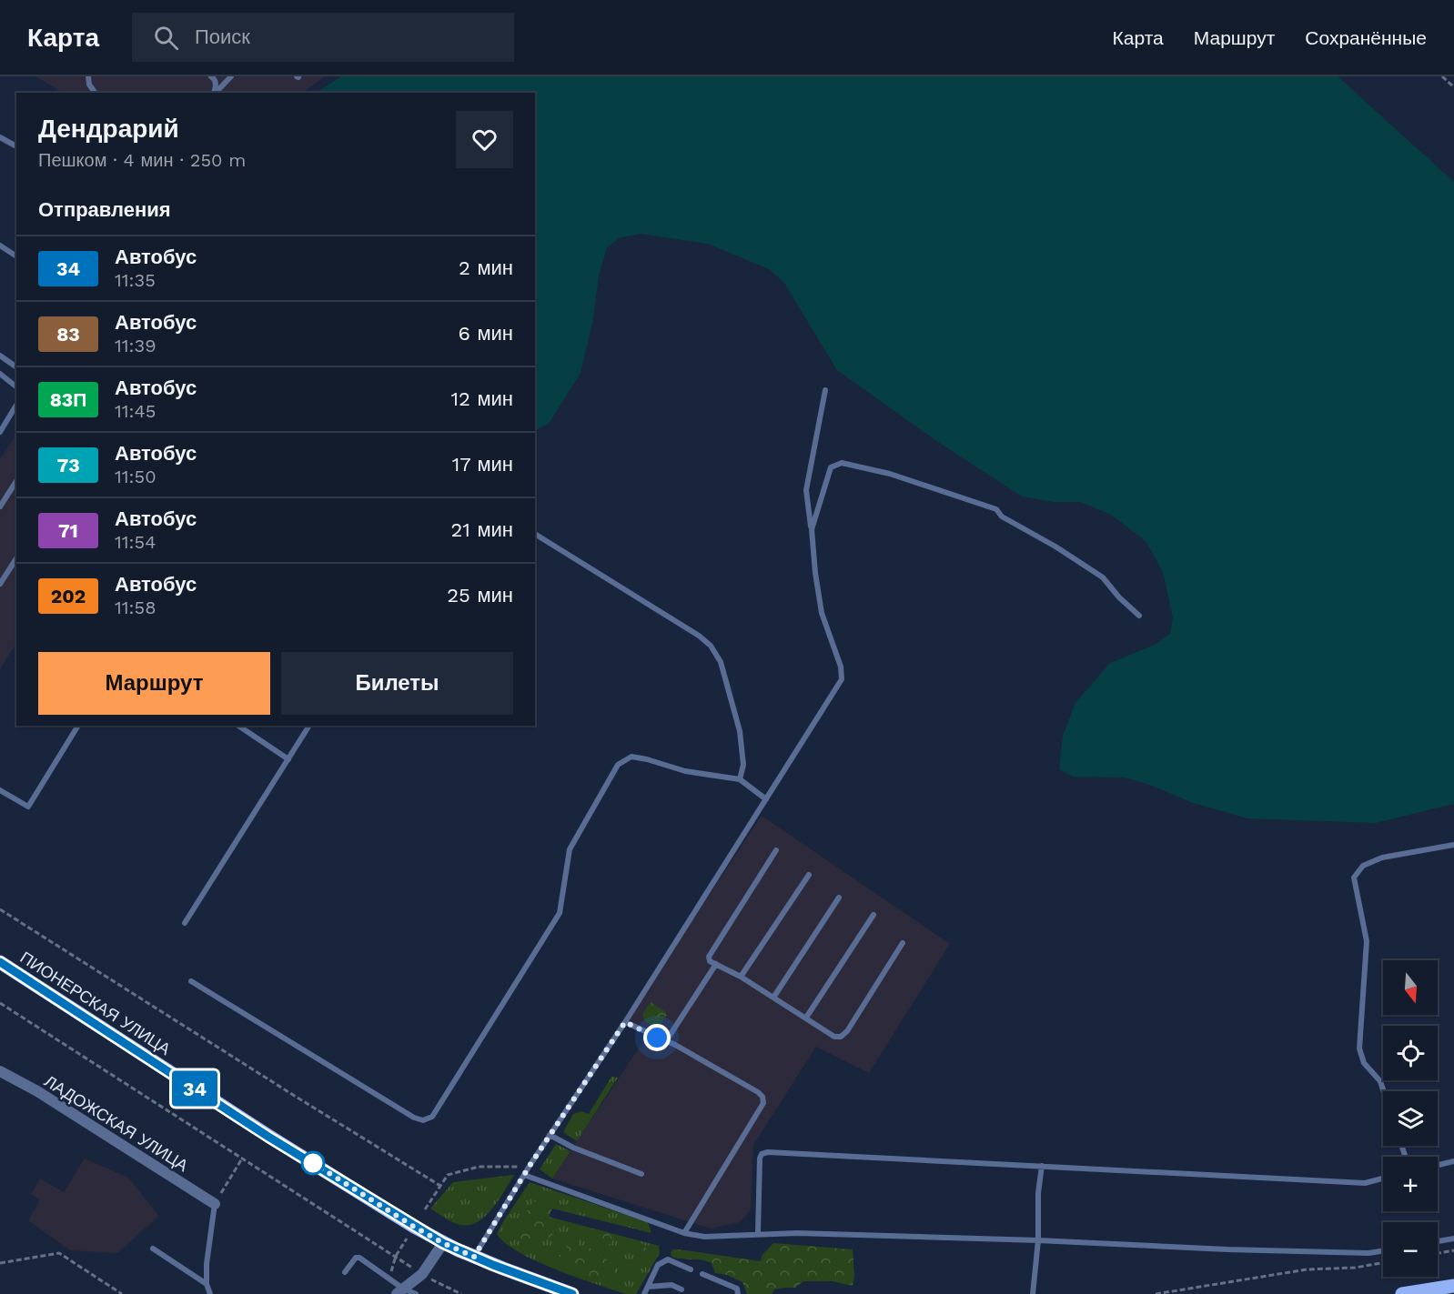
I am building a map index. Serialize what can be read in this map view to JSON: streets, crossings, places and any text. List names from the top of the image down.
{
  "streets": {
    "main road": ["ПИОНЕРСКАЯ УЛИЦА"],
    "street": ["ЛАДОЖСКАЯ УЛИЦА"]
  },
  "lines": ["bus line 34"],
  "north": "bottom",
  "page": {
    "header": "Карта",
    "search": "Поиск",
    "nav": ["Карта", "Маршрут", "Сохранённые"],
    "on_map": "34",
    "heading": [
      ["Дендрарий", "Пешком · 4 мин · 250 m"],
      "Отправления"
    ],
    "list": [
      {
        "mark": "34",
        "name": "Автобус",
        "note": "11:35",
        "value": "2 мин"
      },
      {
        "mark": "83",
        "name": "Автобус",
        "note": "11:39",
        "value": "6 мин"
      },
      {
        "mark": "83П",
        "name": "Автобус",
        "note": "11:45",
        "value": "12 мин"
      },
      {
        "mark": "73",
        "name": "Автобус",
        "note": "11:50",
        "value": "17 мин"
      },
      {
        "mark": "71",
        "name": "Автобус",
        "note": "11:54",
        "value": "21 мин"
      },
      {
        "mark": "202",
        "name": "Автобус",
        "note": "11:58",
        "value": "25 мин"
      }
    ],
    "buttons": ["Маршрут", "Билеты"],
    "map_buttons": ["+", "−"]
  }
}
